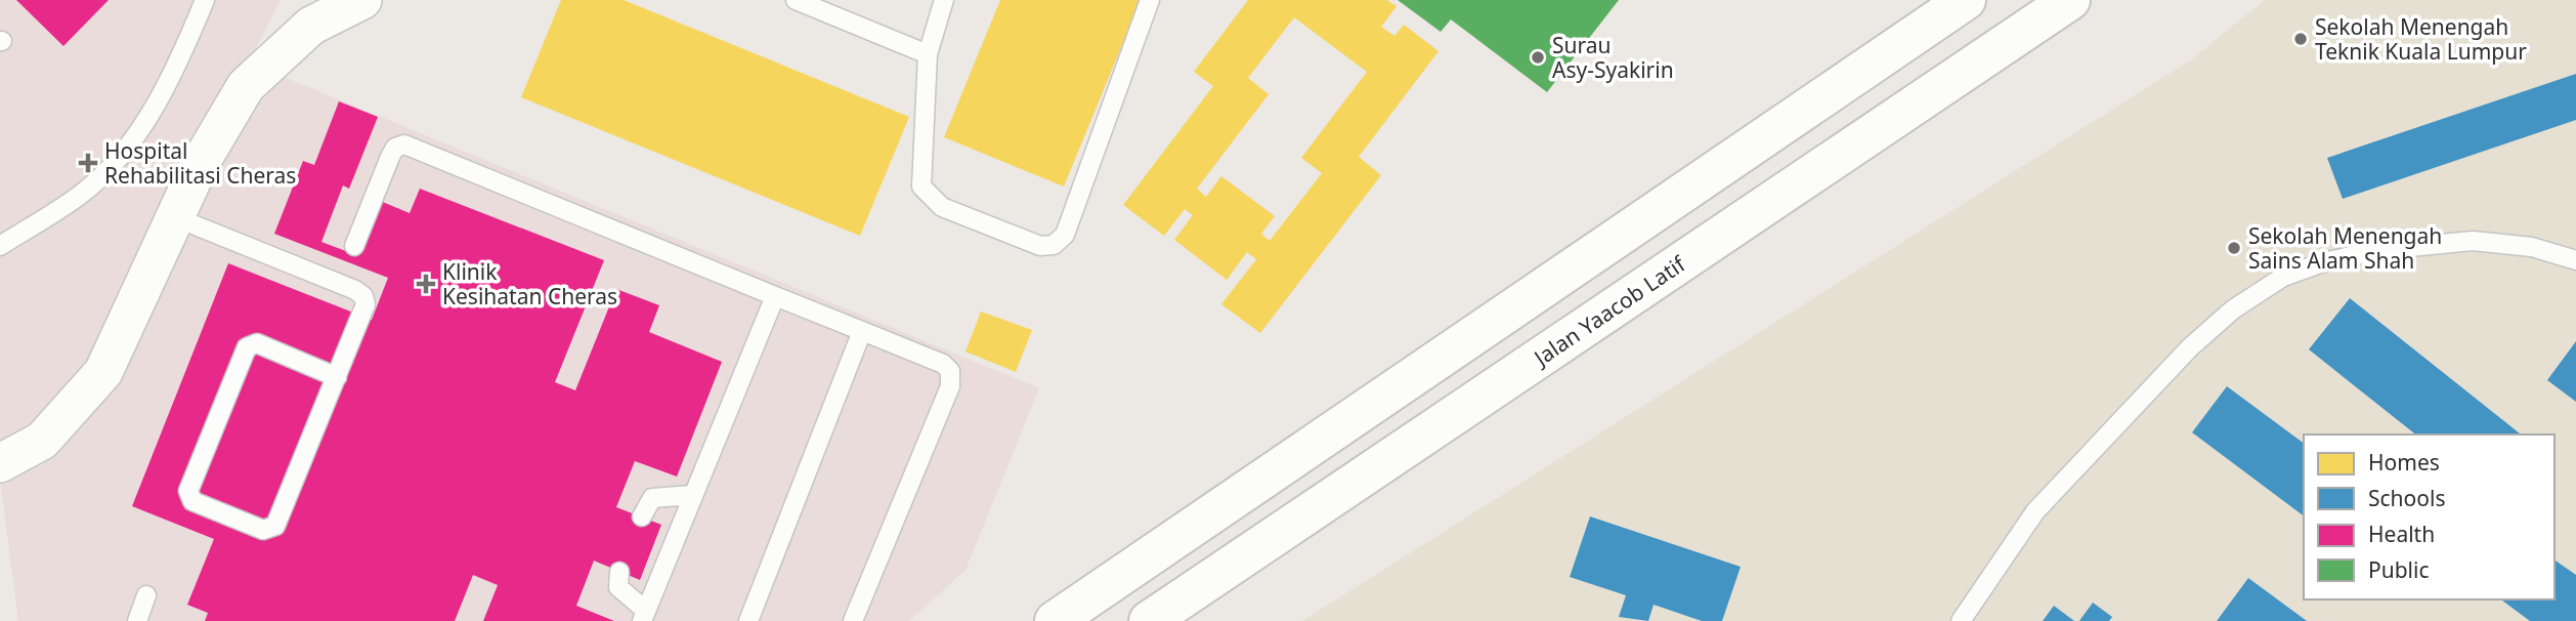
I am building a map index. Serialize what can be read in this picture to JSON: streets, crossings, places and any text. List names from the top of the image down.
{
  "streets": {
    "main road": ["Jalan Yaacob Latif"]
  },
  "places": {
    "other": ["Sekolah Menengah Teknik Kuala Lumpur", "Surau Asy-Syakirin", "Sekolah Menengah Sains Alam Shah"],
    "health": ["Hospital Rehabilitasi Cheras", "Klinik Kesihatan Cheras"]
  },
  "legend": [
    "Homes",
    "Schools",
    "Health",
    "Public"
  ]
}
